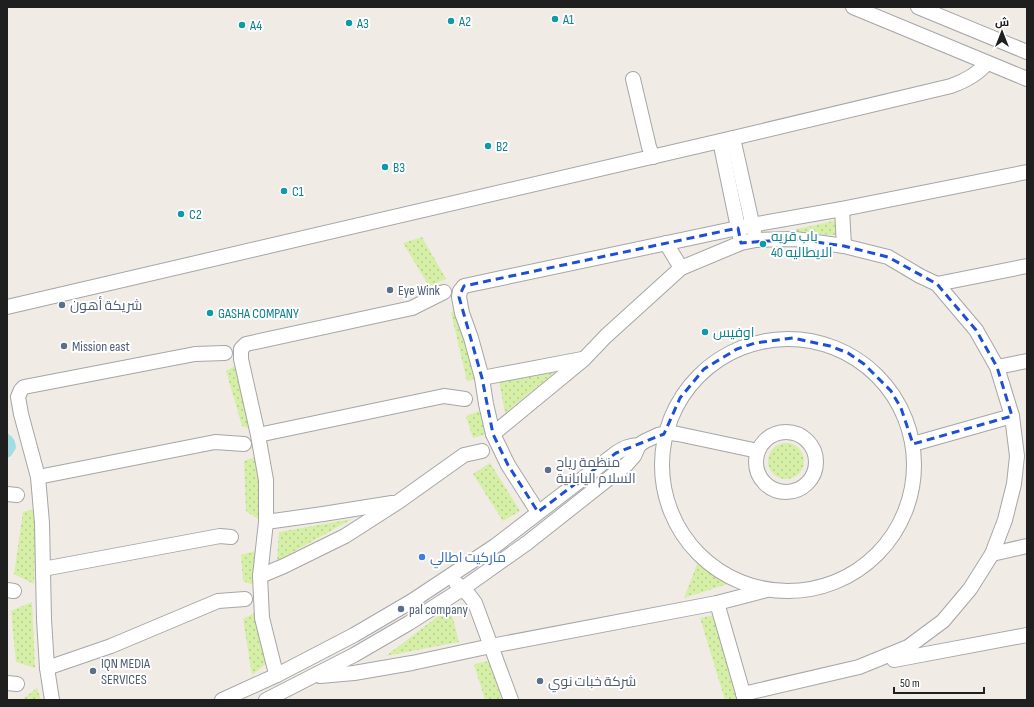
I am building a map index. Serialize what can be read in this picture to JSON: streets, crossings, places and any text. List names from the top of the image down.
{
  "places": [
    "A1",
    "A2",
    "A3",
    "A4",
    "B2",
    "B3",
    "C1",
    "C2",
    "باب قريه الايطاليه 40",
    "Eye Wink",
    "شريكة أهون",
    "GASHA COMPANY",
    "اوفيس",
    "Mission east",
    "منظمة رياح السلام اليابانية",
    "ماركيت اطالي",
    "pal company",
    "IQN MEDIA SERVICES",
    "شركة خبات نوي"
  ],
  "scale_bar": "50 m",
  "north": "top"
}
